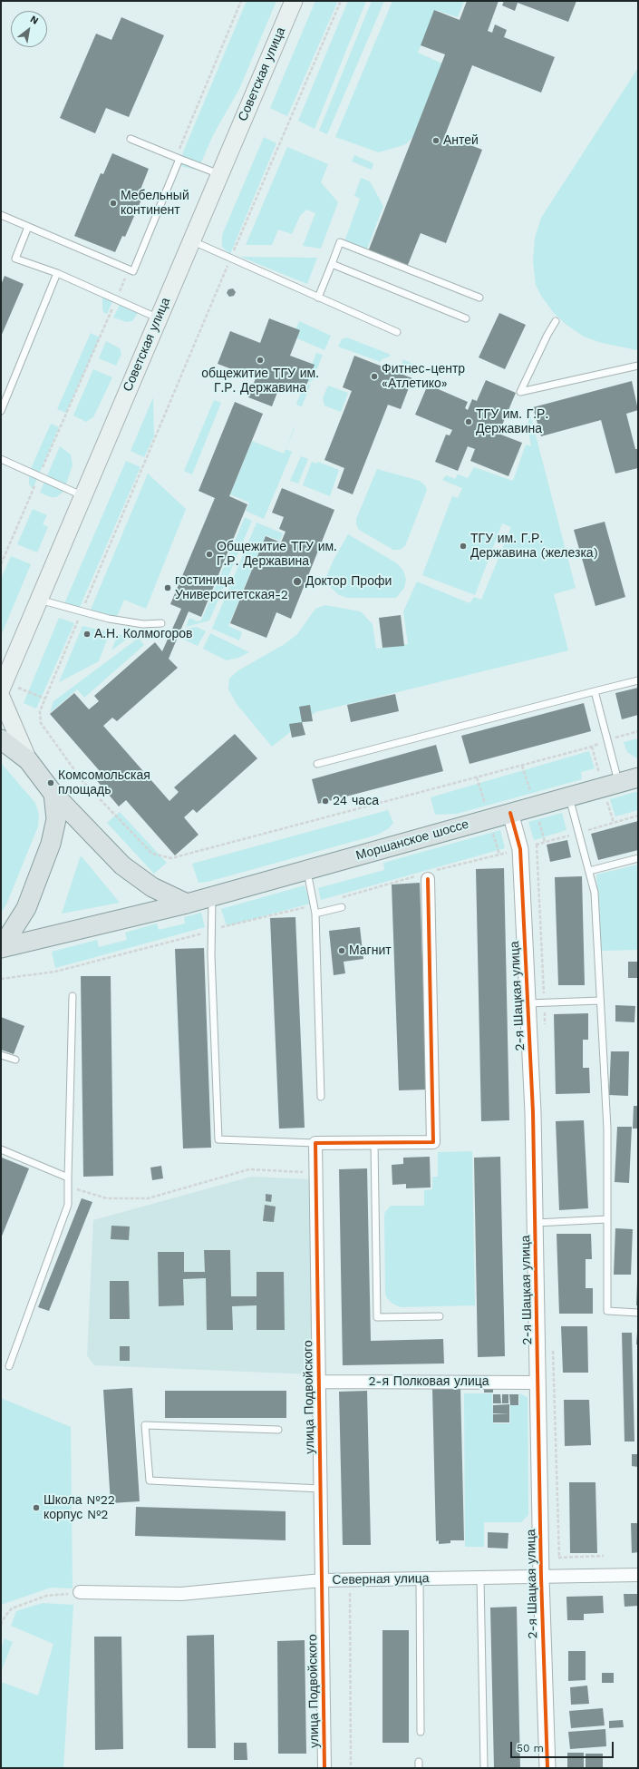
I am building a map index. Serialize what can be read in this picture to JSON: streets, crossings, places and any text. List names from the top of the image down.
{
  "streets": {
    "main road": ["Советская улица", "Моршанское шоссе"],
    "street": [
      "2-я Шацкая улица",
      "2-я Полковая улица",
      "улица Подвойского",
      "Северная улица"
    ]
  },
  "crossings": [
    ["Моршанское шоссе", "2-я Шацкая улица"],
    ["2-я Шацкая улица", "2-я Полковая улица"],
    ["2-я Шацкая улица", "Северная улица"],
    ["2-я Полковая улица", "улица Подвойского"],
    ["улица Подвойского", "Северная улица"]
  ],
  "places": [
    "Антей",
    "Мебельный континент",
    "общежитие ТГУ им. Г.Р. Державина",
    "Фитнес-центр «Атлетико»",
    "ТГУ им. Г.Р. Державина",
    "ТГУ им. Г.Р. Державина (железка)",
    "Общежитие ТГУ им. Г.Р. Державина",
    "Доктор Профи",
    "гостиница Университетская-2",
    "А.Н. Колмогоров",
    "Комсомольская площадь",
    "24 часа",
    "Магнит",
    "Школа №22 корпус №2"
  ],
  "scale_bar": "50 m",
  "north": "top right"
}
